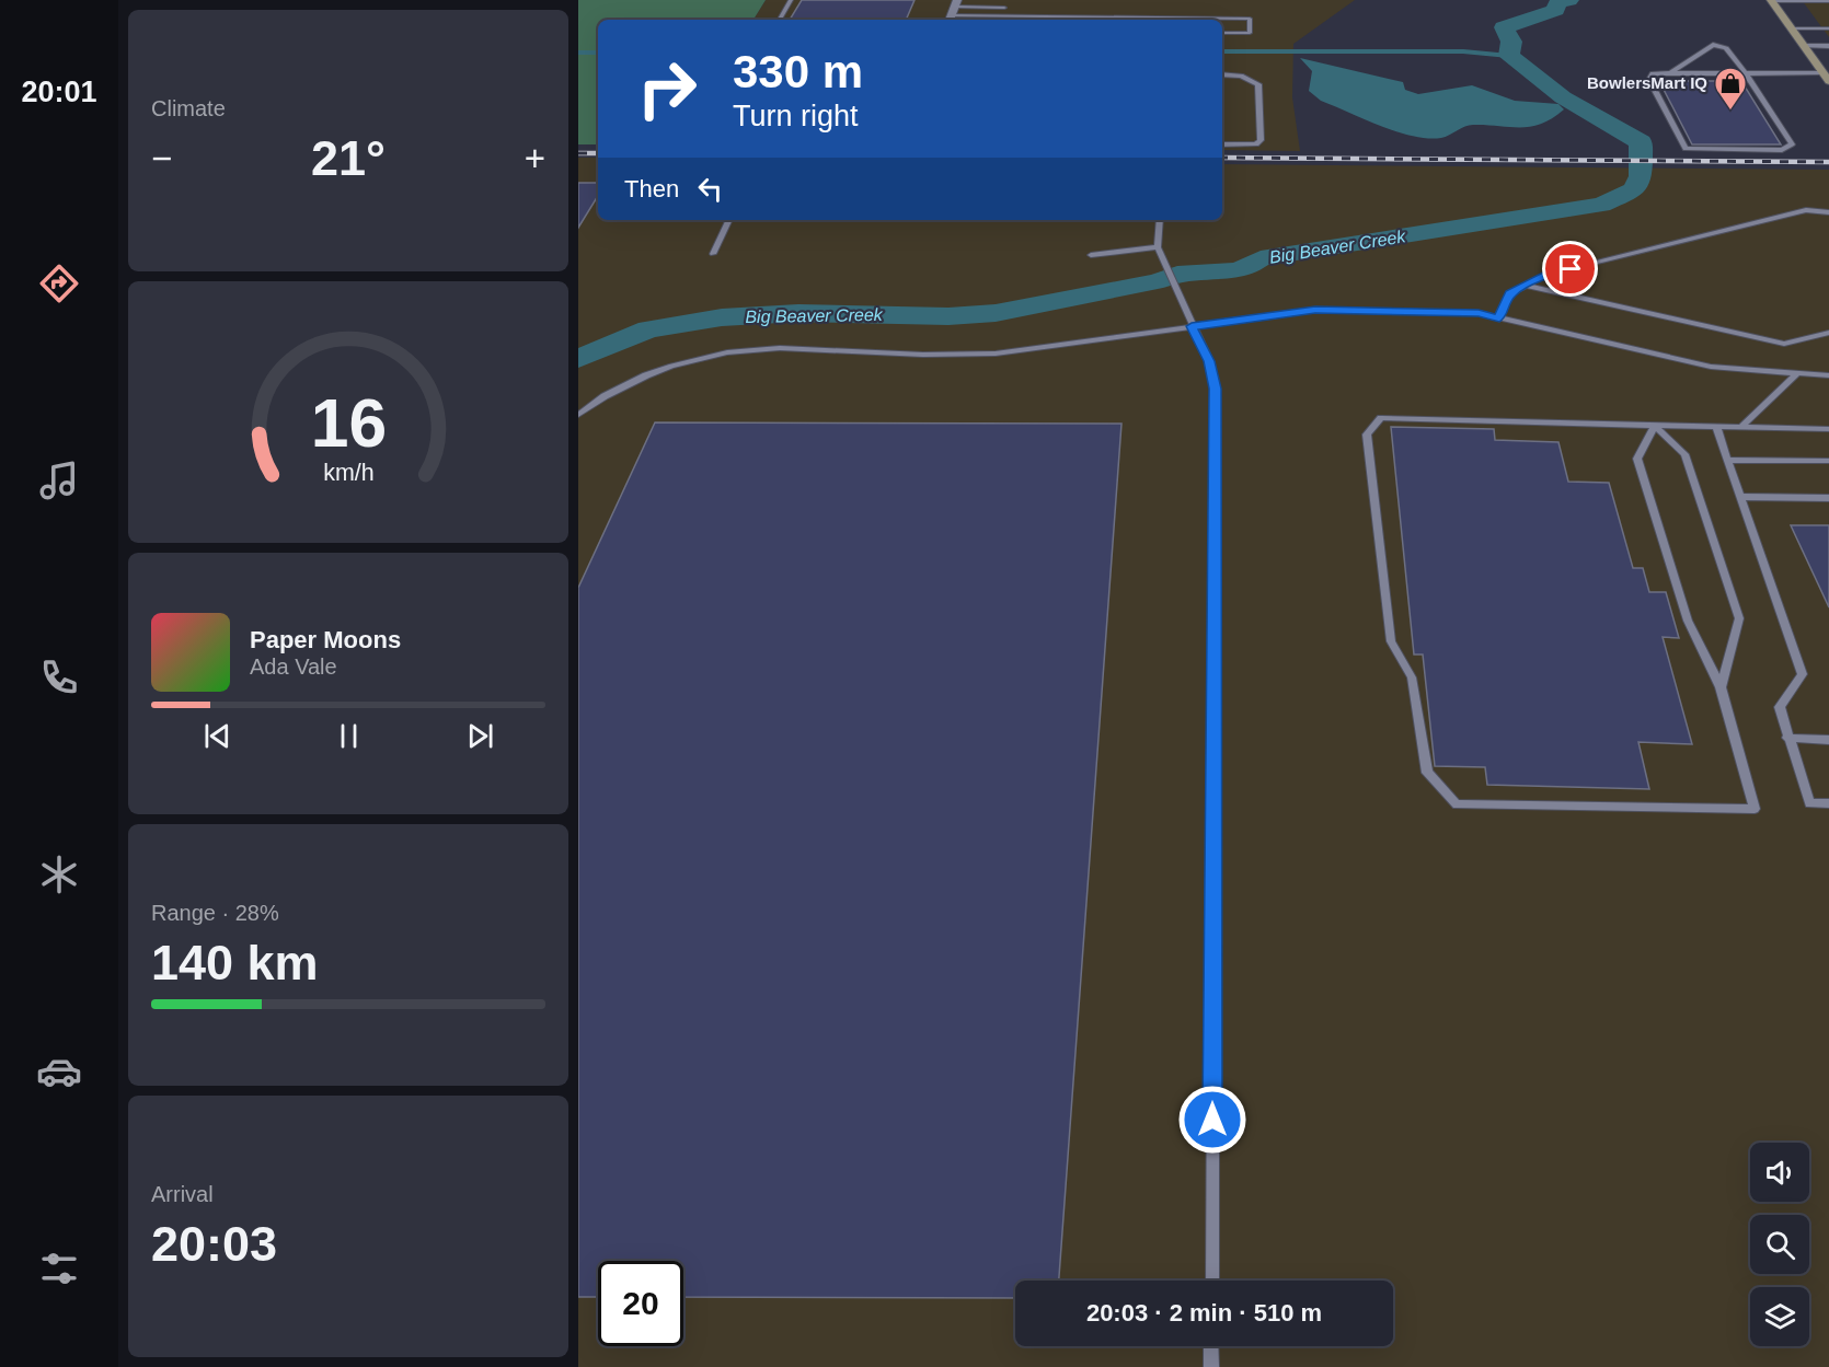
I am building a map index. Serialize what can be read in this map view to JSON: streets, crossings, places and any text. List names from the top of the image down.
{
  "water": ["Big Beaver Creek"],
  "places": {
    "shop": ["BowlersMart IQ"]
  },
  "page": {
    "tabs": "20:01",
    "tile": [
      "Climate",
      ["Range · 28%", "140 km"],
      ["Arrival", "20:03"]
    ],
    "turn": ["330 m", "Turn right"],
    "heat": ["−", "21°", "+"],
    "then": "Then",
    "song": ["Paper Moons", "Ada Vale"],
    "limit": "20",
    "trip": "20:03 · 2 min · 510 m",
    "gauge": ["16", "km/h"]
  }
}
